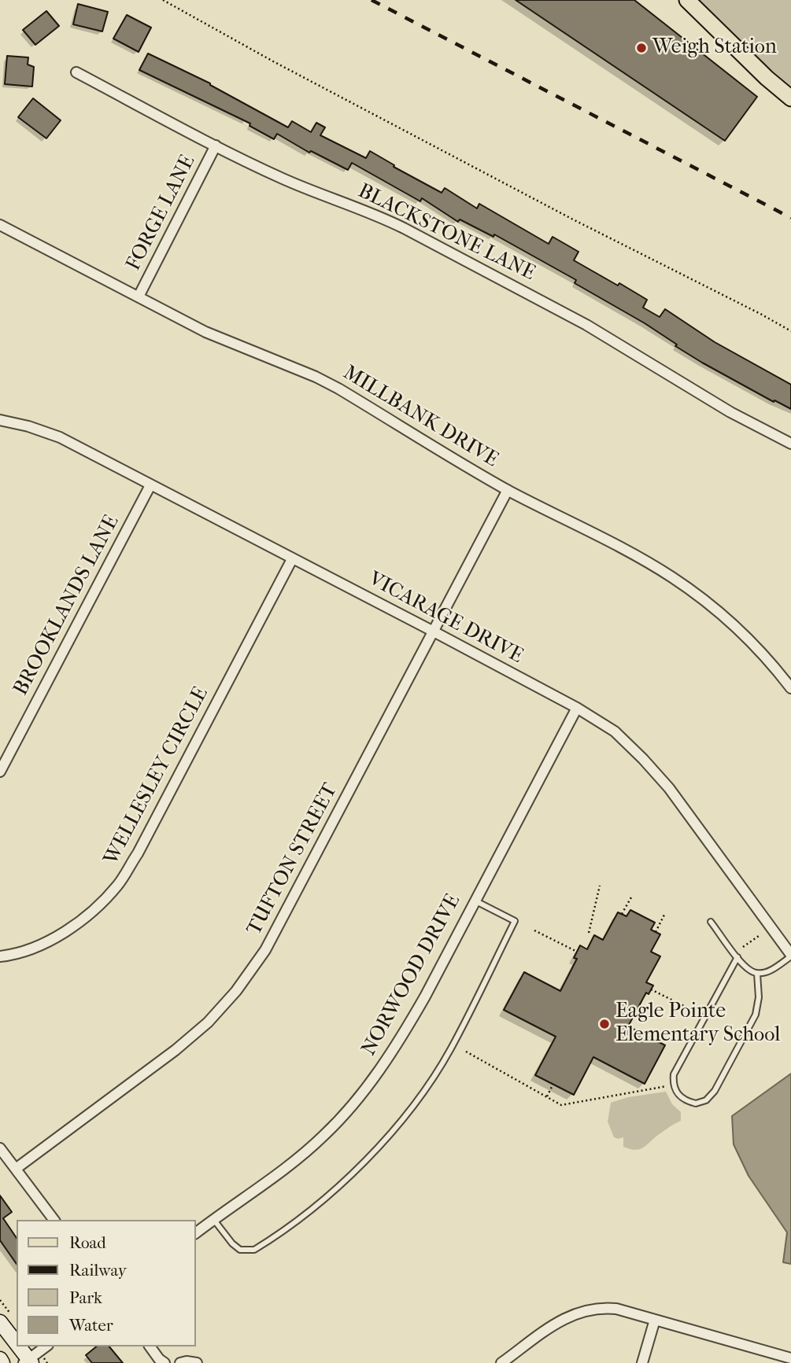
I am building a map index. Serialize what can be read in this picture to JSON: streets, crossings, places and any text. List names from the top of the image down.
{
  "streets": {
    "street": [
      "FORGE LANE",
      "BLACKSTONE LANE",
      "MILLBANK DRIVE",
      "BROOKLANDS LANE",
      "VICARAGE DRIVE",
      "WELLESLEY CIRCLE",
      "TUFTON STREET",
      "NORWOOD DRIVE"
    ]
  },
  "crossings": [
    ["FORGE LANE", "BLACKSTONE LANE"],
    ["FORGE LANE", "MILLBANK DRIVE"],
    ["MILLBANK DRIVE", "TUFTON STREET"],
    ["BROOKLANDS LANE", "VICARAGE DRIVE"],
    ["VICARAGE DRIVE", "WELLESLEY CIRCLE"],
    ["VICARAGE DRIVE", "TUFTON STREET"],
    ["VICARAGE DRIVE", "NORWOOD DRIVE"]
  ],
  "places": ["Weigh Station", "Eagle Pointe Elementary School"],
  "legend": [
    "Road",
    "Railway",
    "Park",
    "Water"
  ]
}
